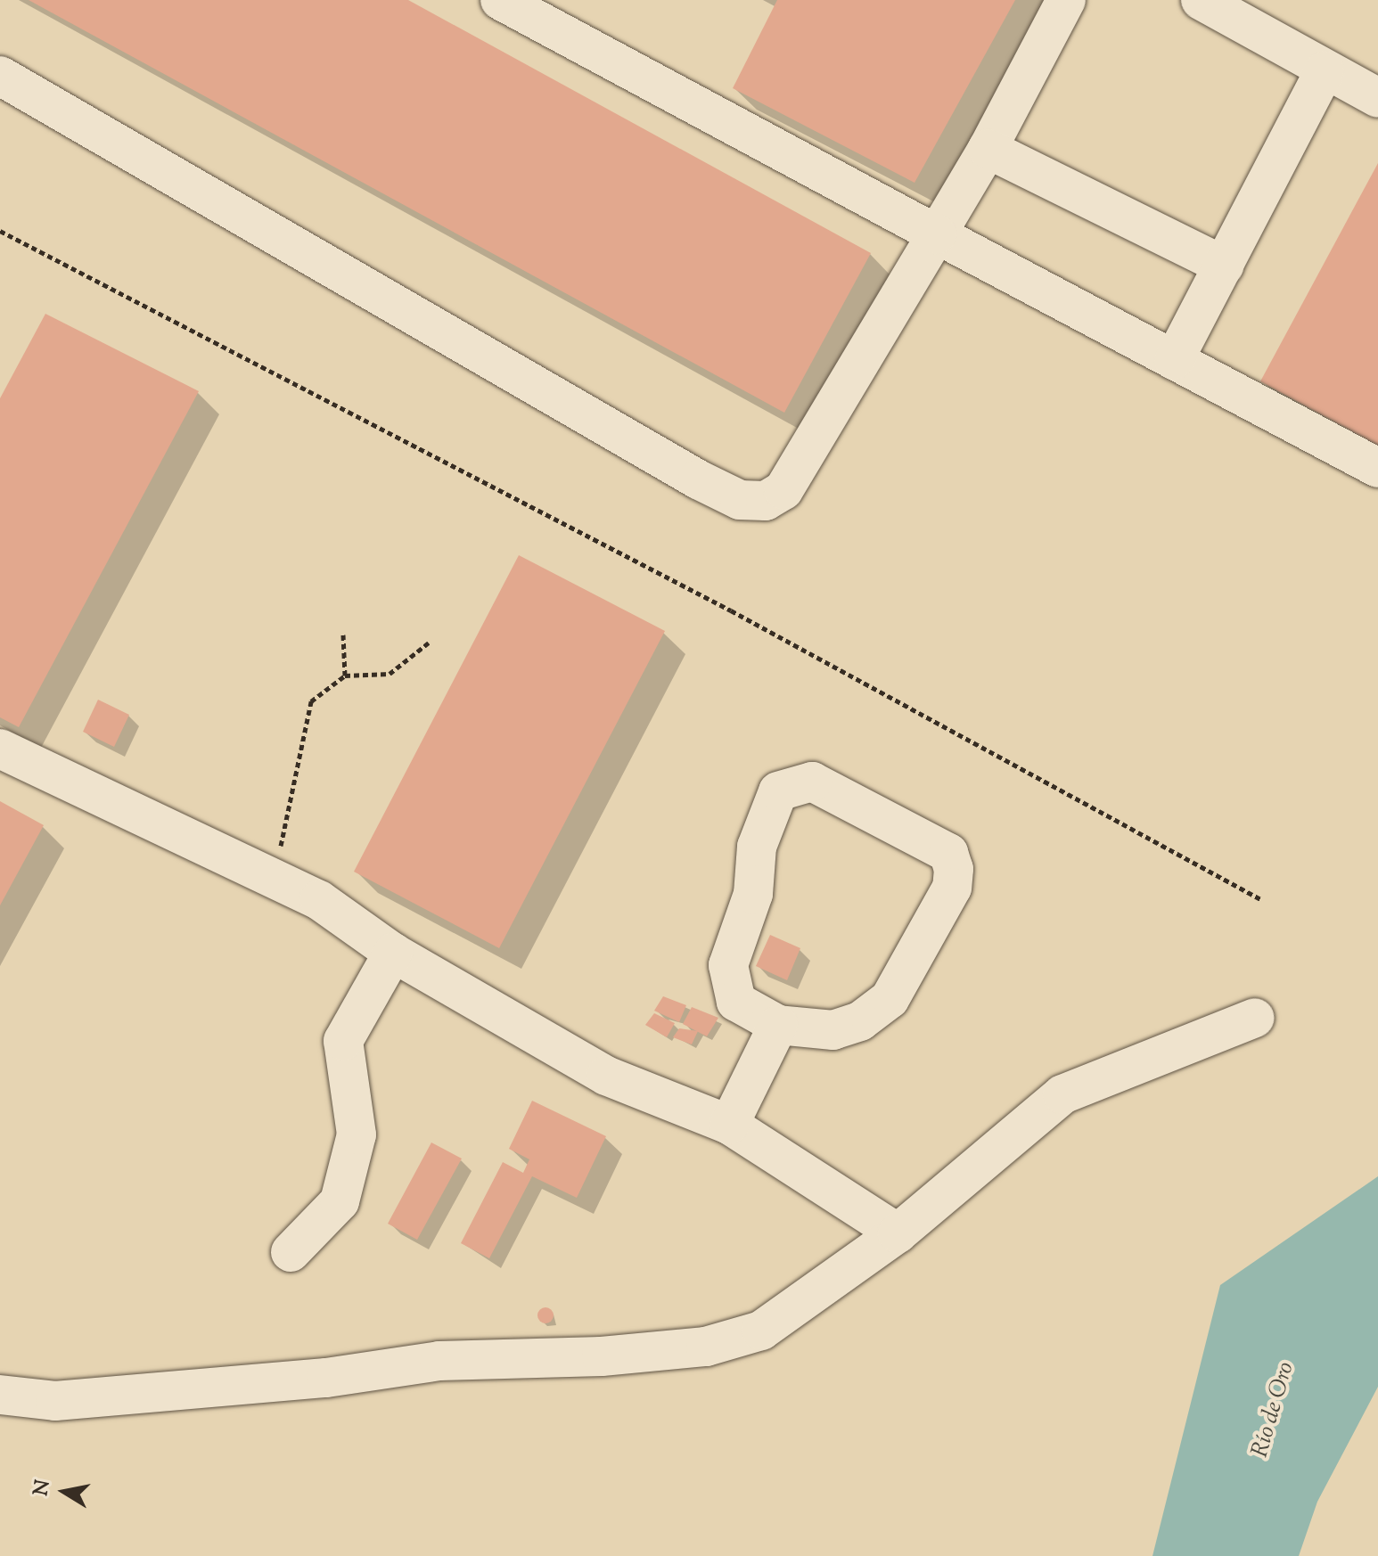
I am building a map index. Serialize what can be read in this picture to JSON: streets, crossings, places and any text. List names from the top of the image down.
{
  "water": ["Río de Oro"],
  "north": "left"
}
